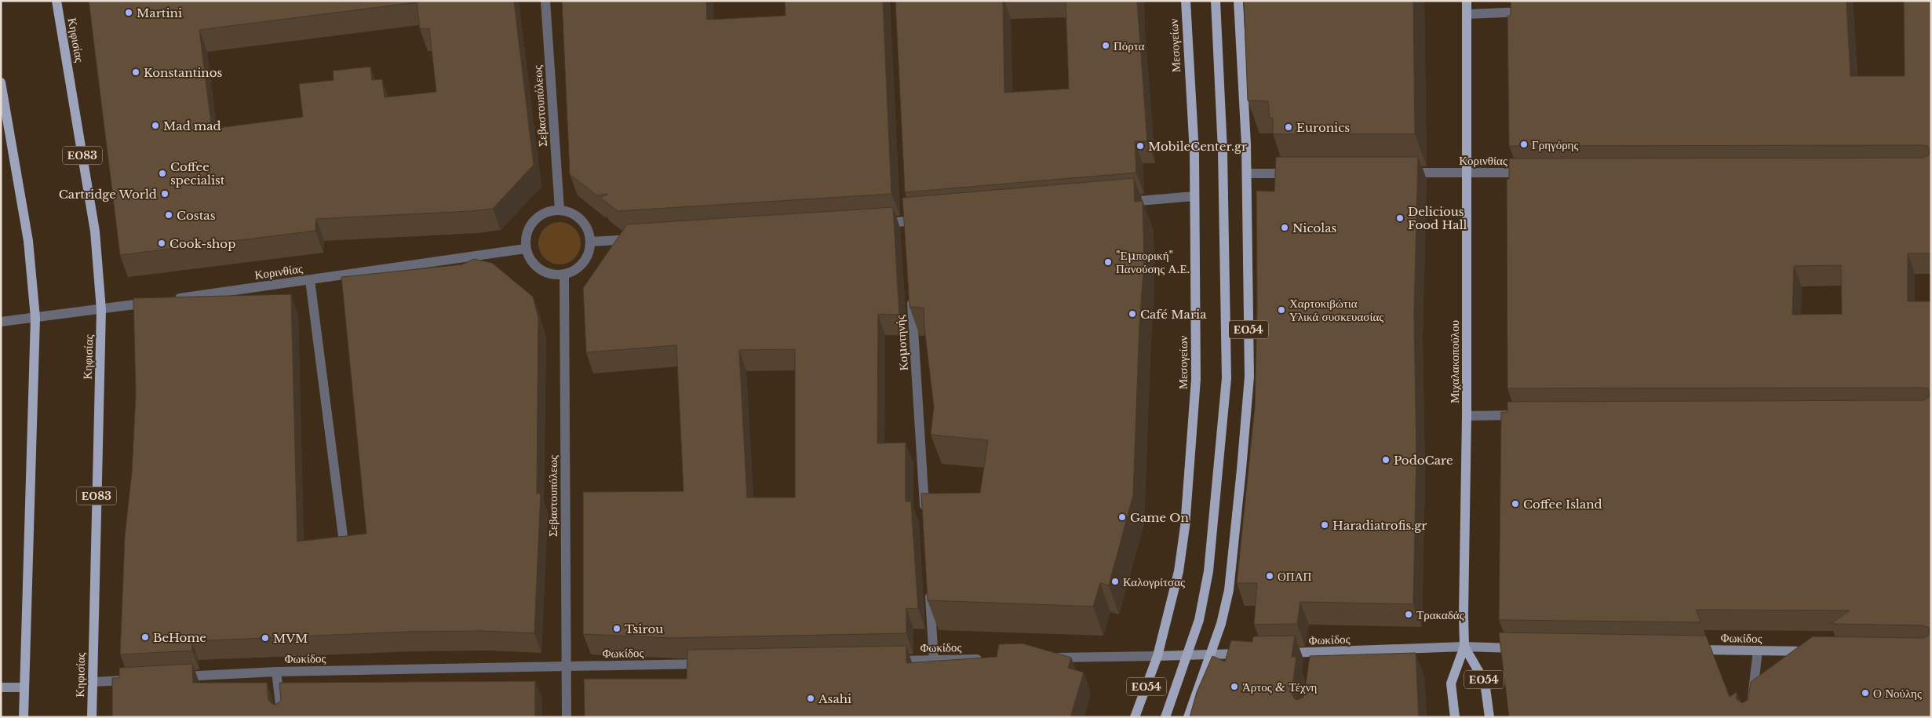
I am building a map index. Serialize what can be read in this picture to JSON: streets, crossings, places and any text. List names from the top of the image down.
{
  "streets": {
    "main road": [
      "Κηφισίας",
      "Μεσογείων",
      "ΕΟ83",
      "ΕΟ54",
      "Μιχαλακοπούλου"
    ],
    "street": [
      "Σεβαστουπόλεως",
      "Κορινθίας",
      "Κομοτηνής",
      "Φωκίδος"
    ]
  },
  "crossings": [
    ["Σεβαστουπόλεως", "Κορινθίας"],
    ["Σεβαστουπόλεως", "Φωκίδος"],
    ["Κορινθίας", "Μιχαλακοπούλου"],
    ["ΕΟ54", "Μιχαλακοπούλου"],
    ["ΕΟ54", "Φωκίδος"],
    ["Μιχαλακοπούλου", "Φωκίδος"]
  ],
  "places": [
    "Martini",
    "Πόρτα",
    "Konstantinos",
    "Mad mad",
    "Euronics",
    "Γρηγόρης",
    "MobileCenter.gr",
    "Coffee specialist",
    "Cartridge World",
    "Costas",
    "Delicious Food Hall",
    "Nicolas",
    "Cook-shop",
    "\"Εμπορική\" Πανούσης Α.Ε.",
    "Χαρτοκιβώτια Υλικά συσκευασίας",
    "Café Maria",
    "PodoCare",
    "Coffee Island",
    "Game On",
    "Haradiatrofis.gr",
    "ΟΠΑΠ",
    "Καλογρίτσας",
    "Τρακαδάς",
    "Tsirou",
    "BeHome",
    "MVM",
    "Άρτος & Τέχνη",
    "Ο Νούλης",
    "Asahi"
  ]
}
